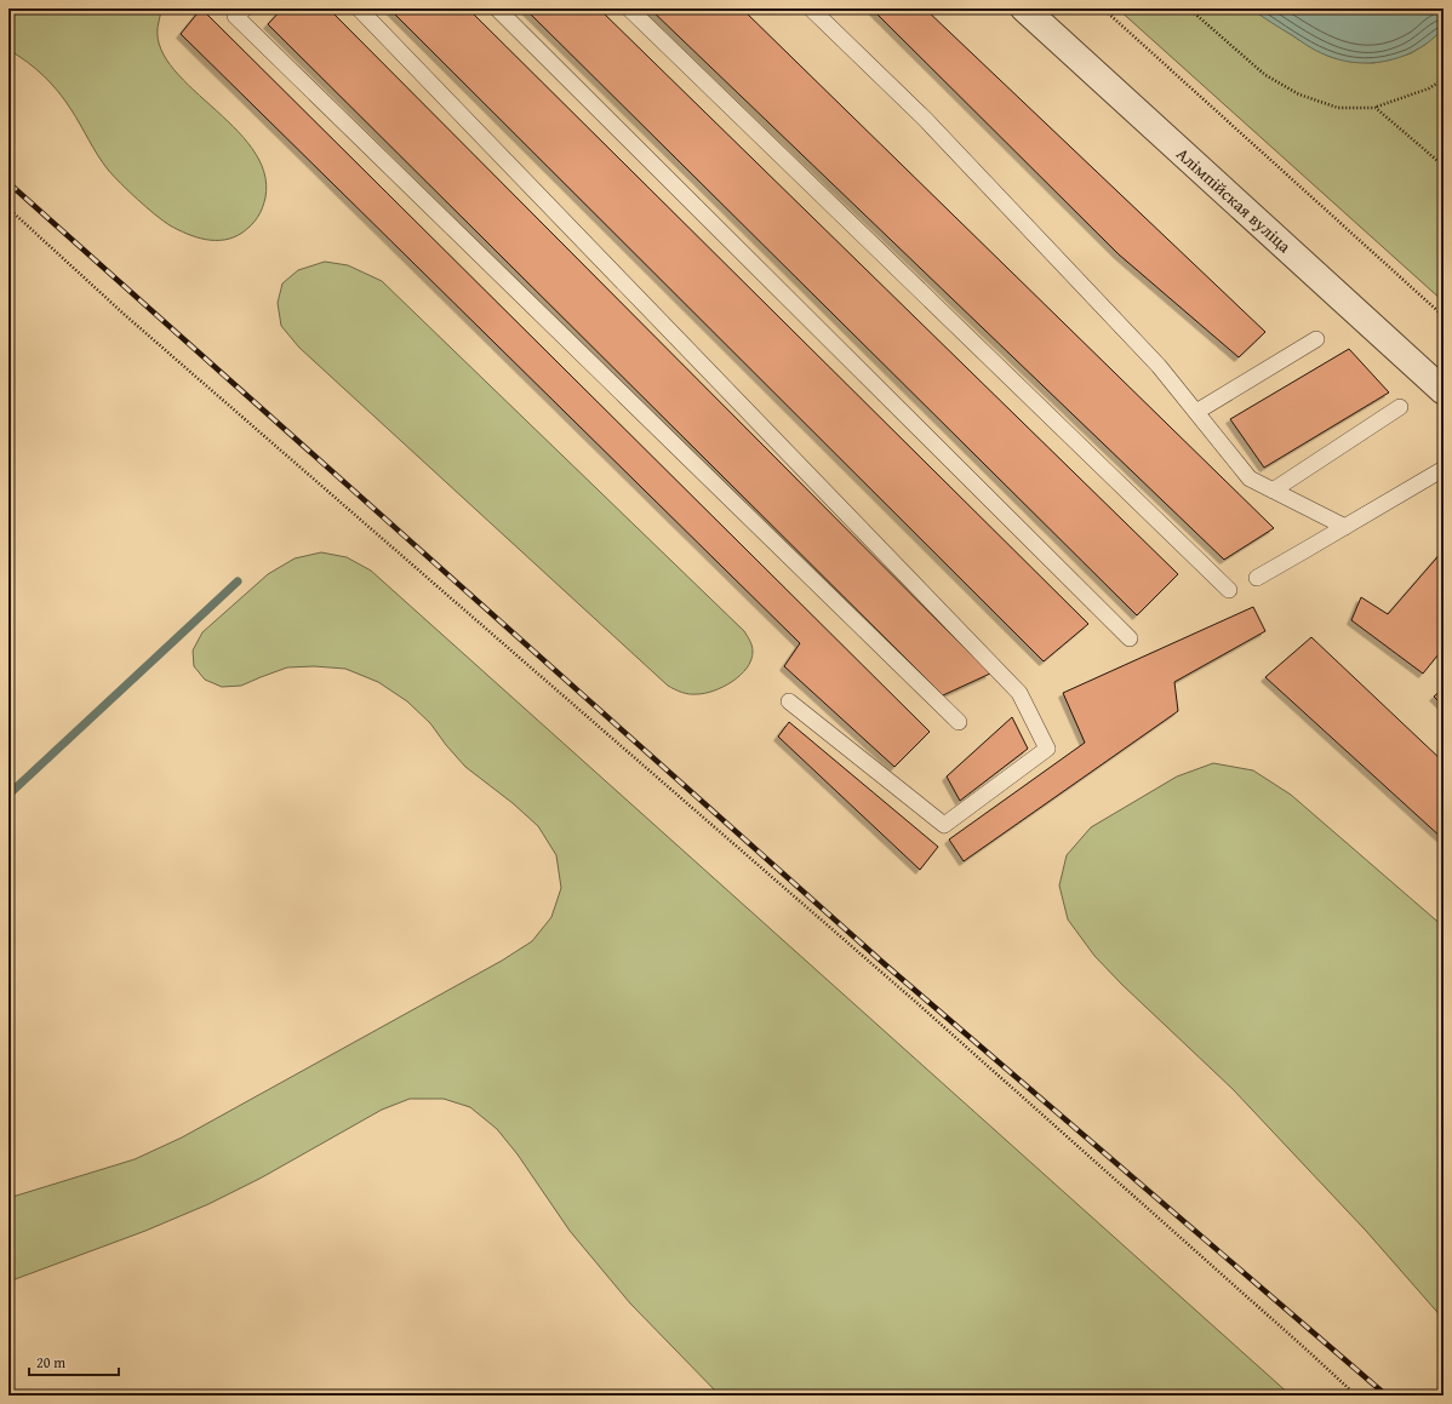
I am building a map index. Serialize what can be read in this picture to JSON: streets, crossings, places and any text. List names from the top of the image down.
{
  "streets": {
    "street": ["Алімпійская вуліца"]
  },
  "scale_bar": "20 m"
}
